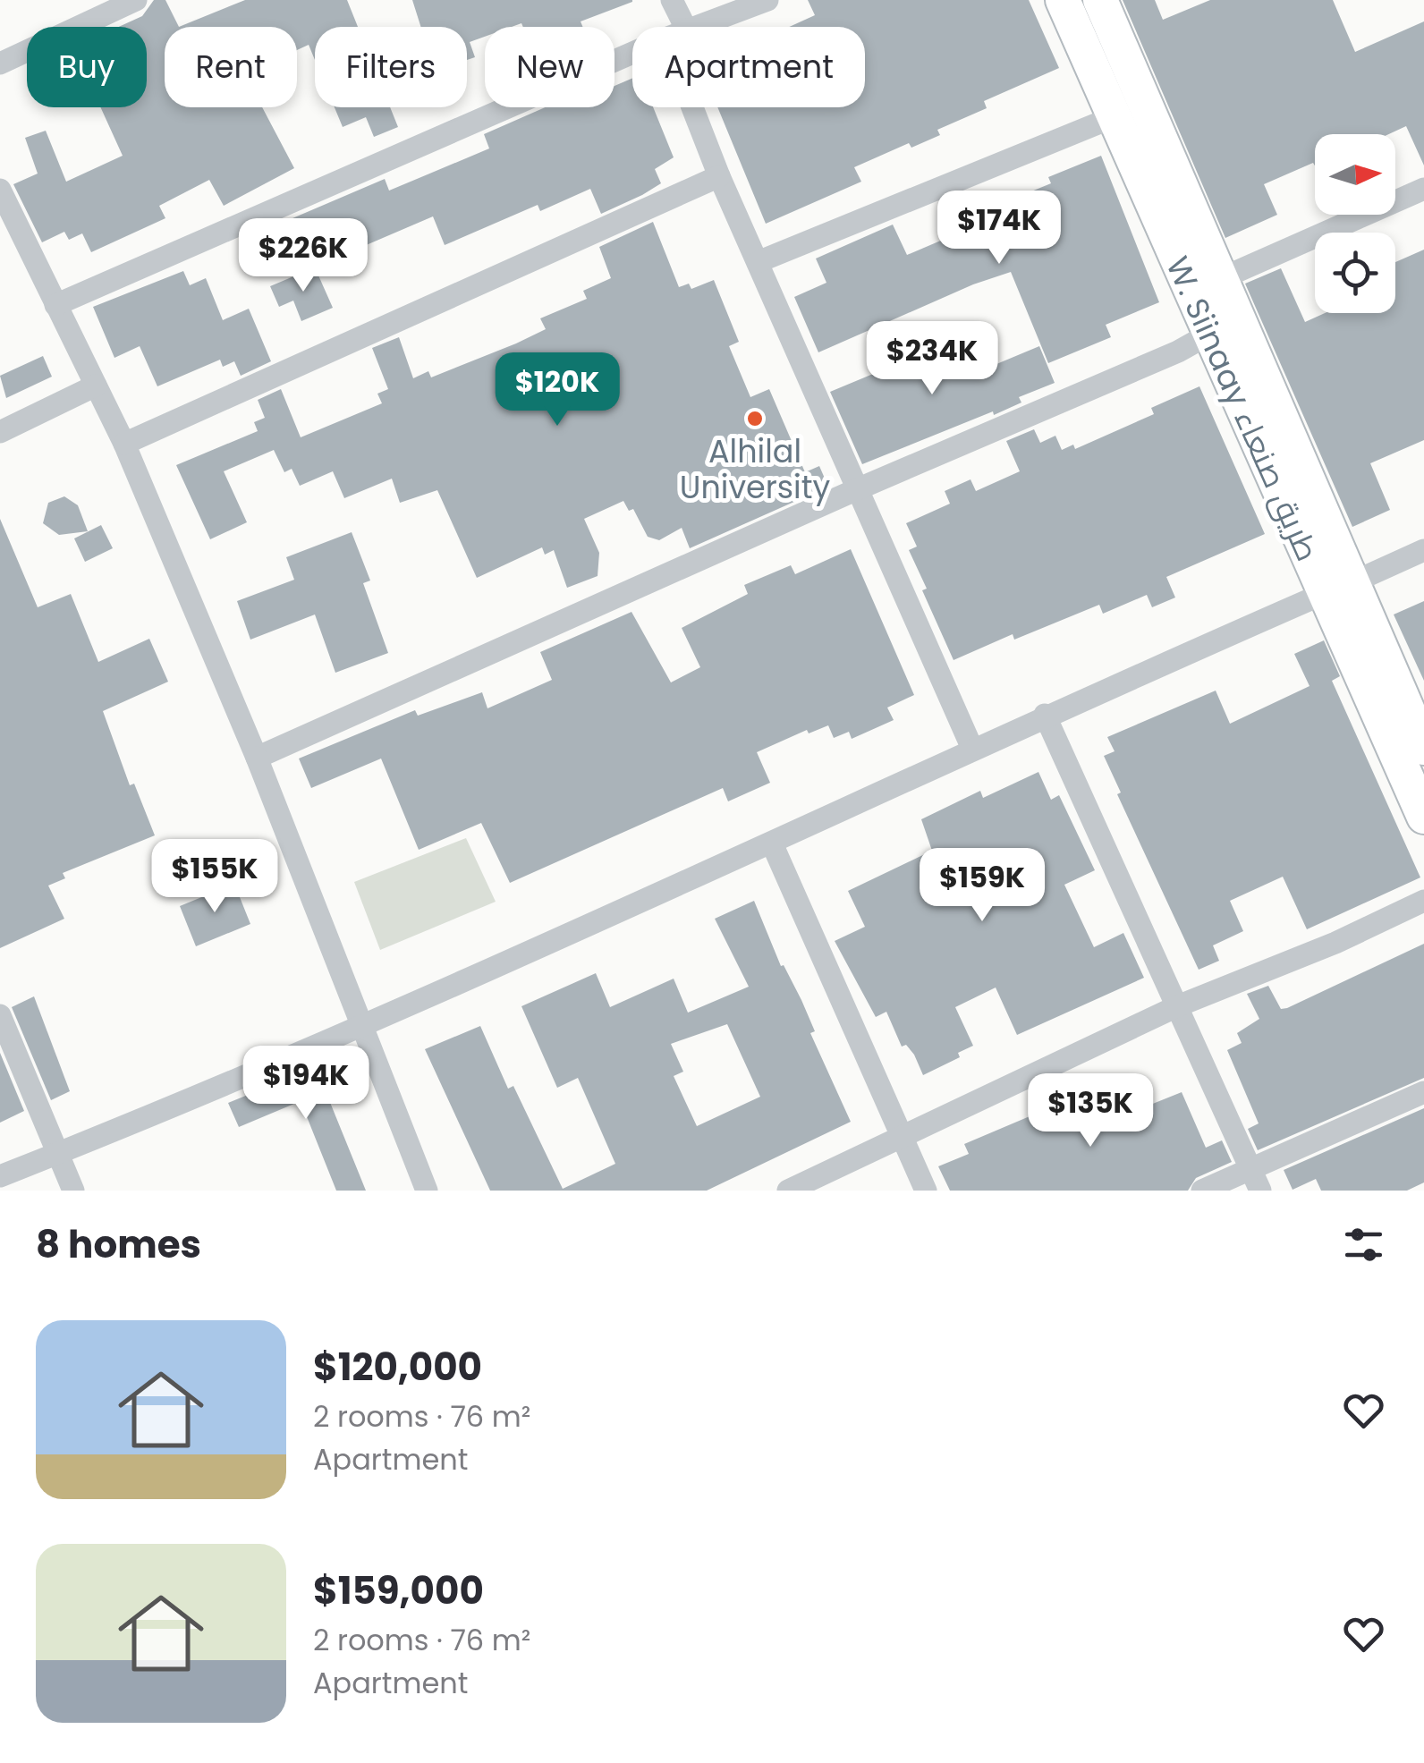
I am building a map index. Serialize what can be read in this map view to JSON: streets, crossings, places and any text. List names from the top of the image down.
{
  "streets": {
    "main road": ["W. Siinaay طريق صنعاء"]
  },
  "places": ["Alhilal University"],
  "north": "right",
  "page": {
    "chip": [
      "Buy",
      "Rent",
      "Filters",
      "New",
      "Apartment"
    ],
    "price": [
      "$174K",
      "$226K",
      "$234K",
      "$120K",
      "$155K",
      "$159K",
      "$194K",
      "$135K"
    ],
    "heading": "8 homes",
    "list": [
      {
        "name": "$120,000",
        "note": "2 rooms · 76 m² · Apartment"
      },
      {
        "name": "$159,000",
        "note": "2 rooms · 76 m² · Apartment"
      }
    ]
  }
}
